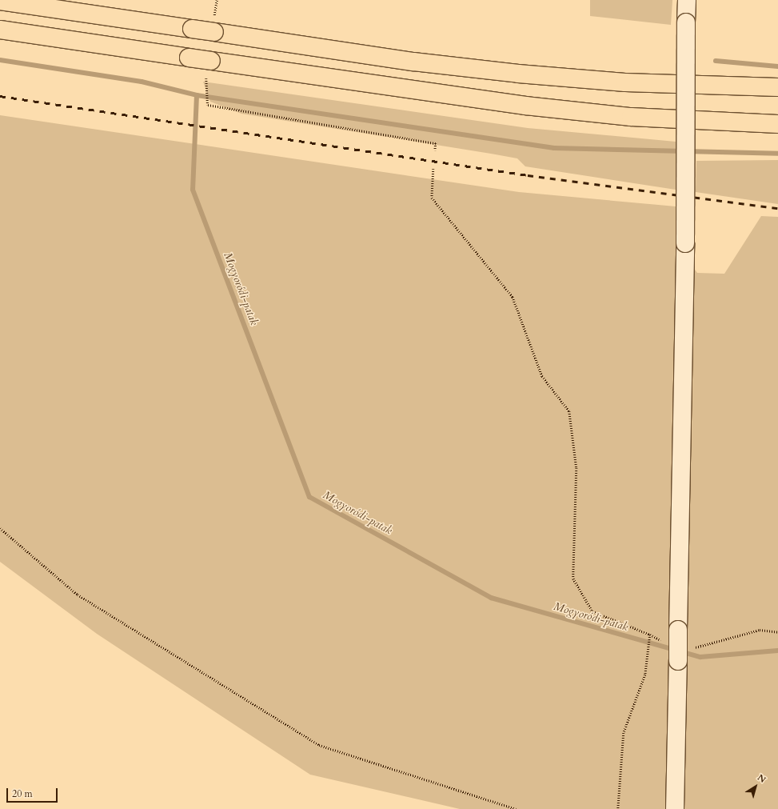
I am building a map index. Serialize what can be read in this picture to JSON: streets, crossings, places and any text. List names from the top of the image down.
{
  "water": ["Mogyoródi-patak"],
  "scale_bar": "20 m",
  "north": "top right"
}
